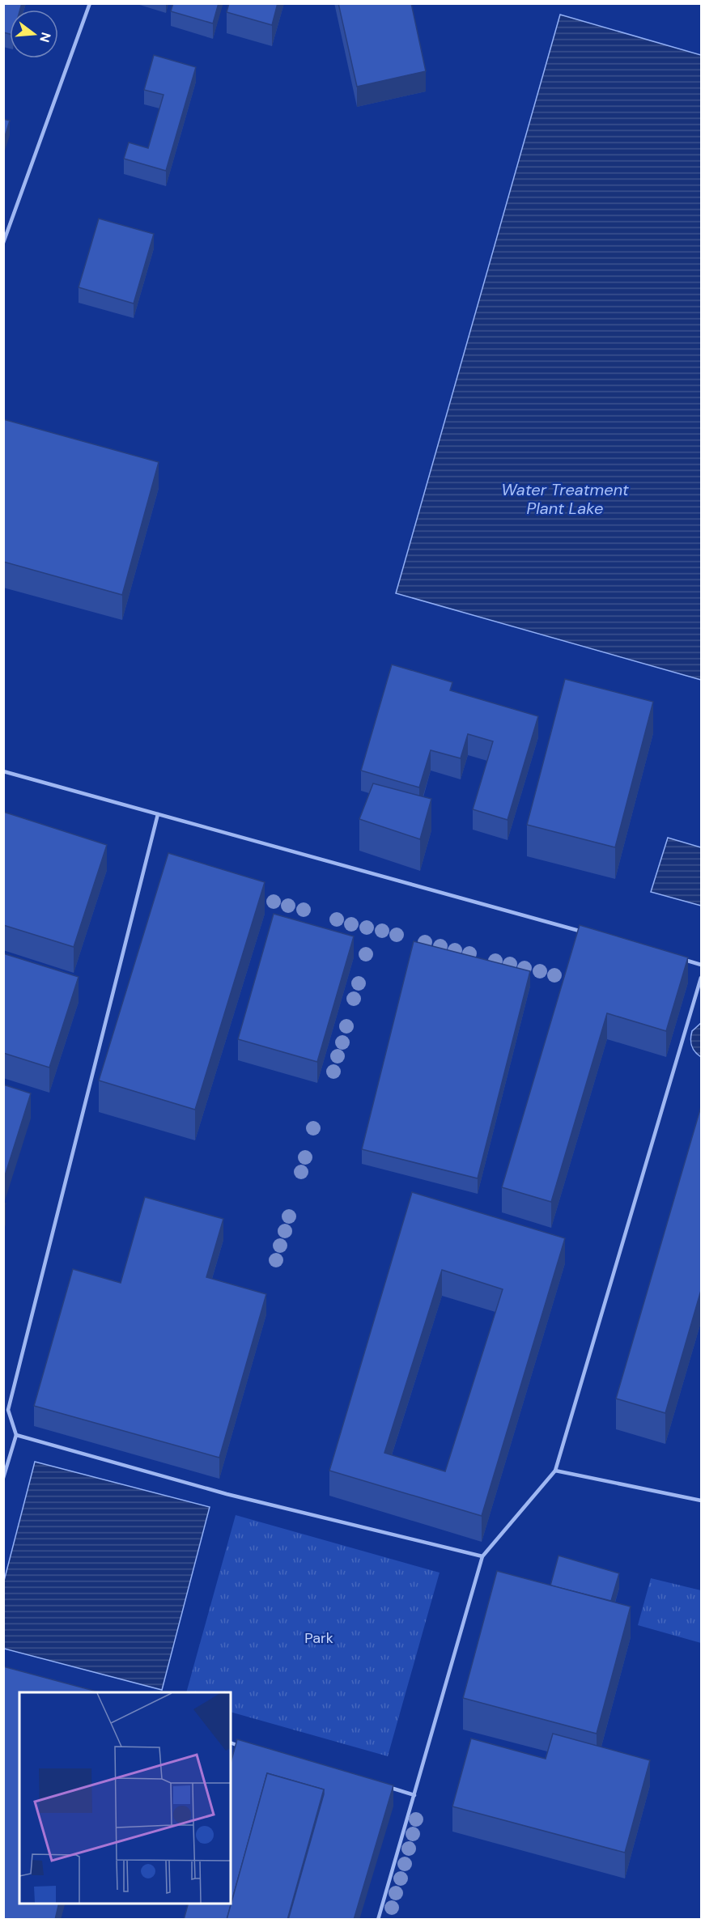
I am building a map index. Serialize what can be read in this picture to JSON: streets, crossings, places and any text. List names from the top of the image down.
{
  "water": ["Water Treatment Plant Lake"],
  "parks": ["Park"],
  "north": "right"
}
